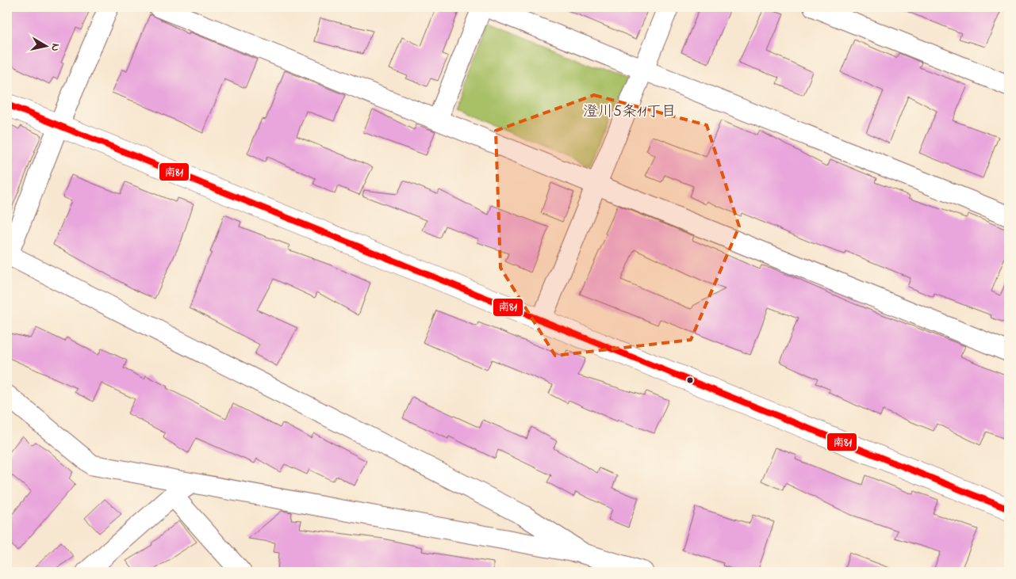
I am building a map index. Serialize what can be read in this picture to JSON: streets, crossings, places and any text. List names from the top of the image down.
{
  "districts": ["澄川5条11丁目"],
  "lines": ["transit line 南81"],
  "north": "right"
}
